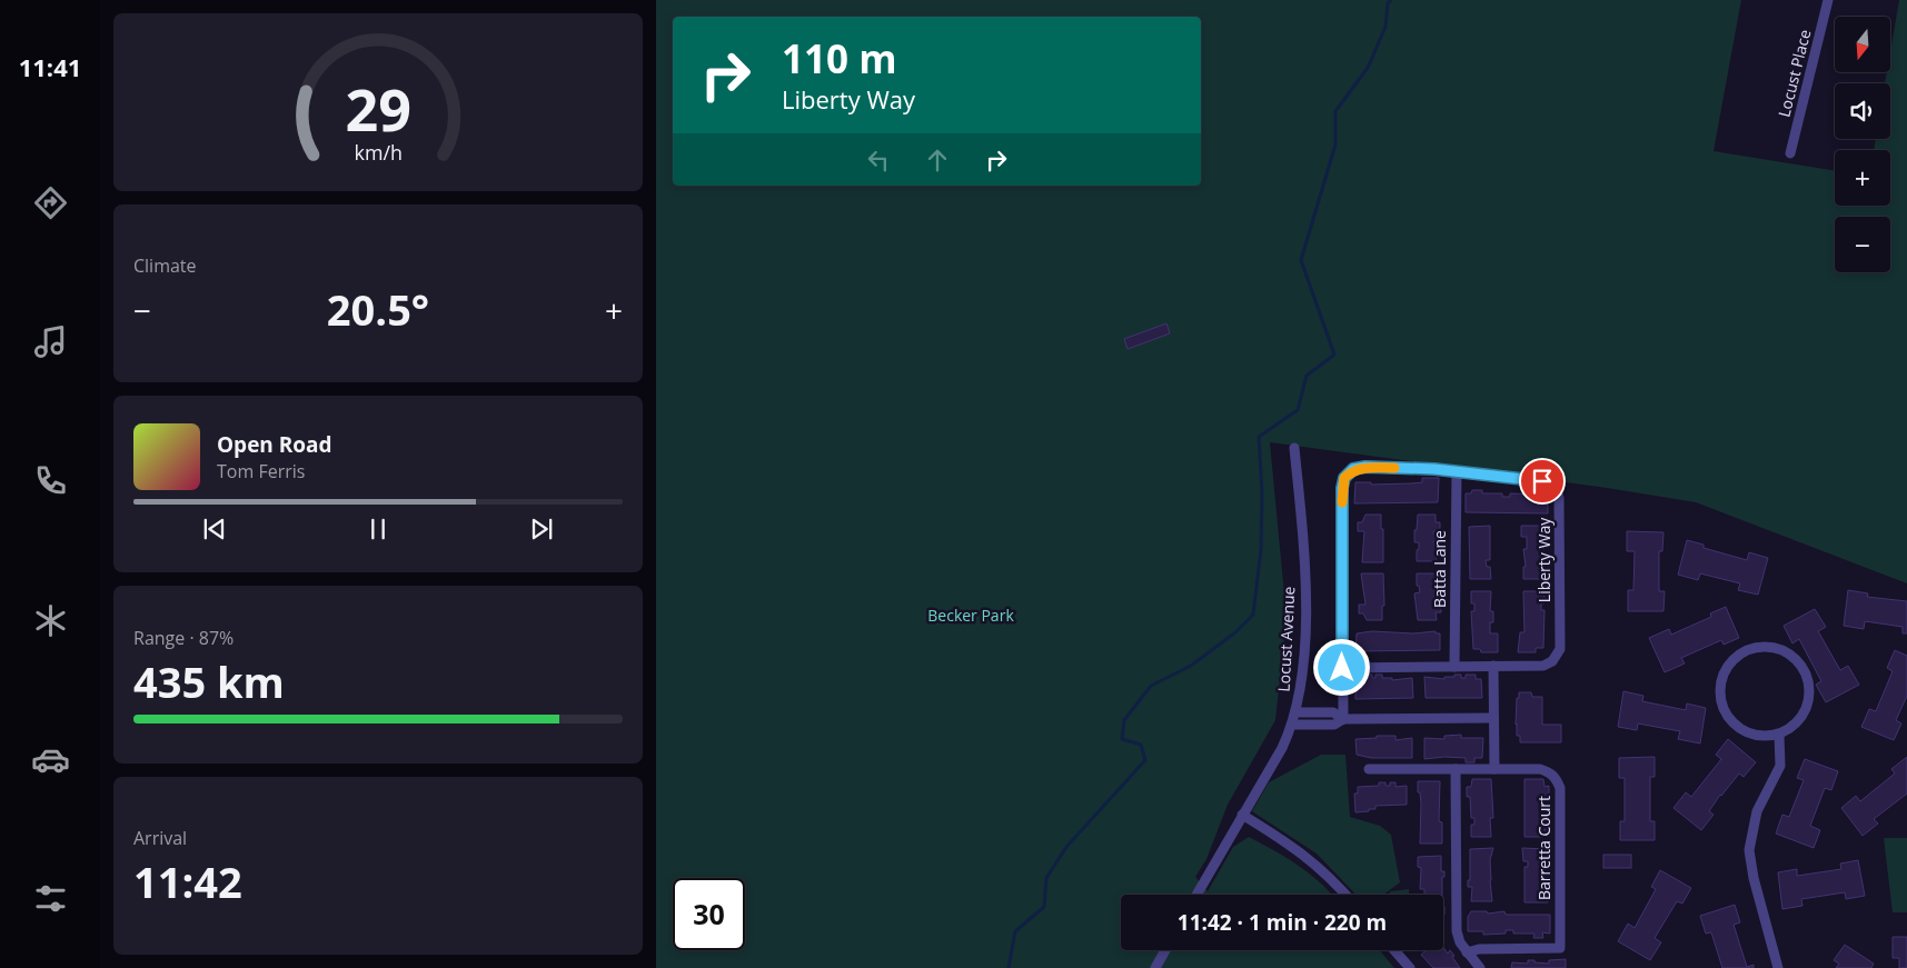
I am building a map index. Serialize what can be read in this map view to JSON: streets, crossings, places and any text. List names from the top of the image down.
{
  "streets": {
    "street": [
      "Locust Place",
      "Liberty Way",
      "Batta Lane",
      "Locust Avenue",
      "Barretta Court"
    ]
  },
  "crossings": [
    ["Liberty Way", "Batta Lane"]
  ],
  "parks": ["Becker Park"],
  "north": "bottom",
  "page": {
    "tabs": "11:41",
    "map_buttons": ["+", "−"],
    "turn": ["110 m", "Liberty Way"],
    "tile": [
      "Climate",
      ["Range · 87%", "435 km"],
      ["Arrival", "11:42"]
    ],
    "heat": ["−", "20.5°", "+"],
    "song": ["Open Road", "Tom Ferris"],
    "limit": "30",
    "trip": "11:42 · 1 min · 220 m",
    "gauge": ["29", "km/h"]
  }
}
